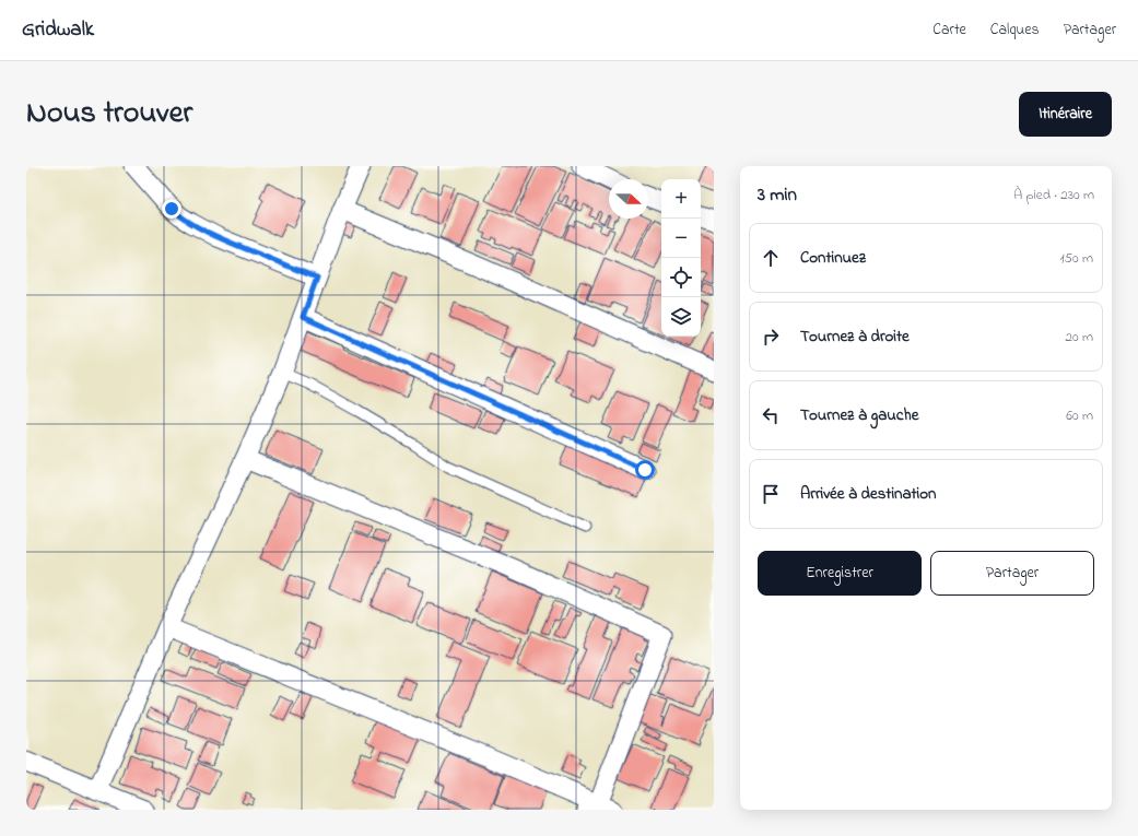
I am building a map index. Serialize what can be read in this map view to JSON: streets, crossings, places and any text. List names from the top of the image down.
{
  "north": "right",
  "page": {
    "header": "Gridwalk",
    "nav": ["Carte", "Calques", "Partager"],
    "title": "Nous trouver",
    "buttons": [
      "Itinéraire",
      ["Enregistrer", "Partager"]
    ],
    "heading": ["3 min", "À pied · 230 m"],
    "map_buttons": ["+", "−"],
    "list": [
      ["Continuez", "150 m"],
      ["Tournez à droite", "20 m"],
      ["Tournez à gauche", "60 m"],
      "Arrivée à destination"
    ]
  }
}
